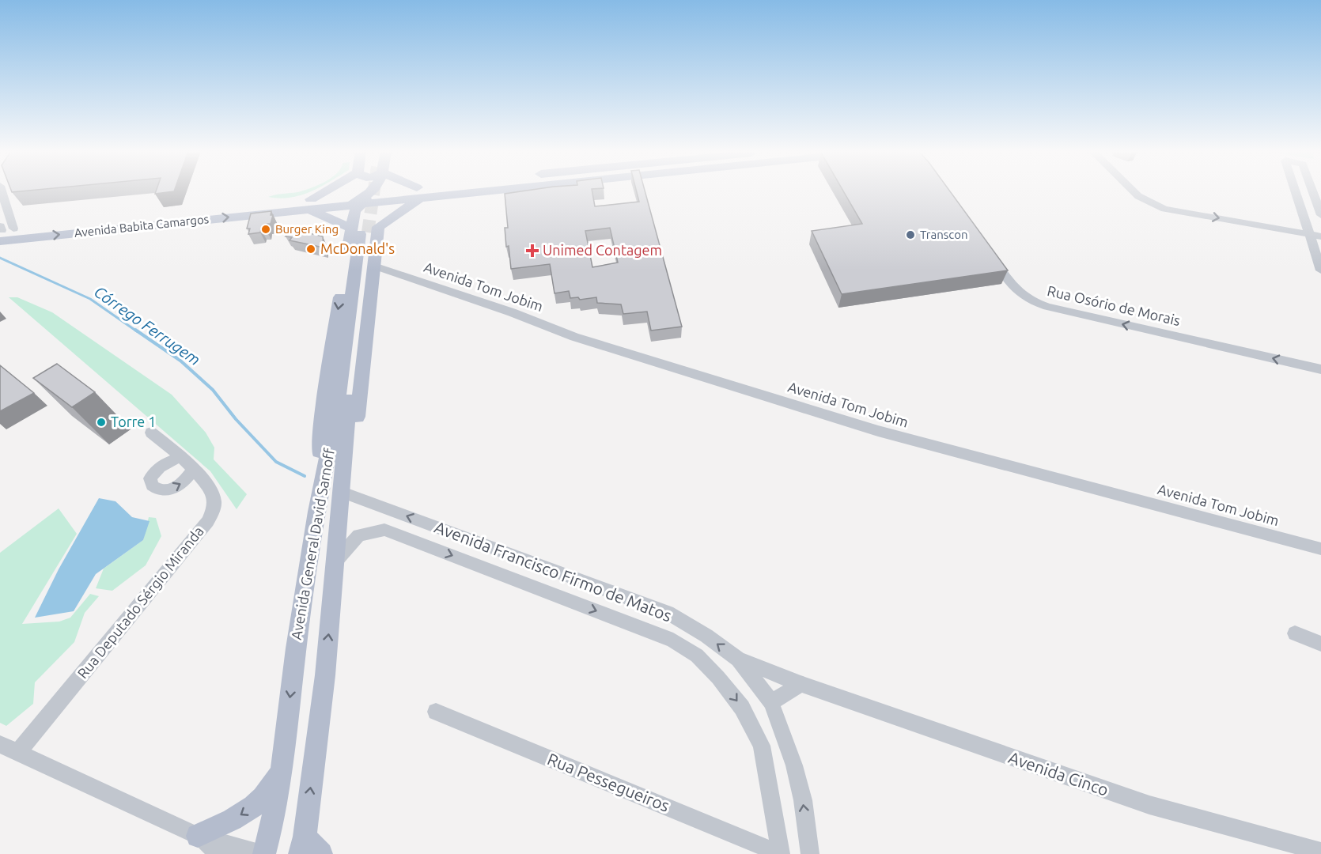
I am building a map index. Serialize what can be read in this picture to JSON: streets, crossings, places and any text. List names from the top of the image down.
{
  "streets": {
    "main road": ["Avenida Babita Camargos", "Avenida General David Sarnoff"],
    "street": [
      "Avenida Tom Jobim",
      "Rua Osório de Morais",
      "Avenida Francisco Firmo de Matos",
      "Rua Deputado Sérgio Miranda",
      "Avenida Cinco",
      "Rua Pessegueiros"
    ]
  },
  "crossings": [
    ["Avenida General David Sarnoff", "Avenida Francisco Firmo de Matos"],
    ["Avenida Francisco Firmo de Matos", "Avenida Cinco"],
    ["Avenida Francisco Firmo de Matos", "Rua Pessegueiros"]
  ],
  "one_way": ["Rua Osório de Morais"],
  "water": ["Córrego Ferrugem"],
  "places": {
    "other": [
      "Burger King",
      "Transcon",
      "McDonald's",
      "Torre 1"
    ],
    "health": ["Unimed Contagem"]
  }
}
